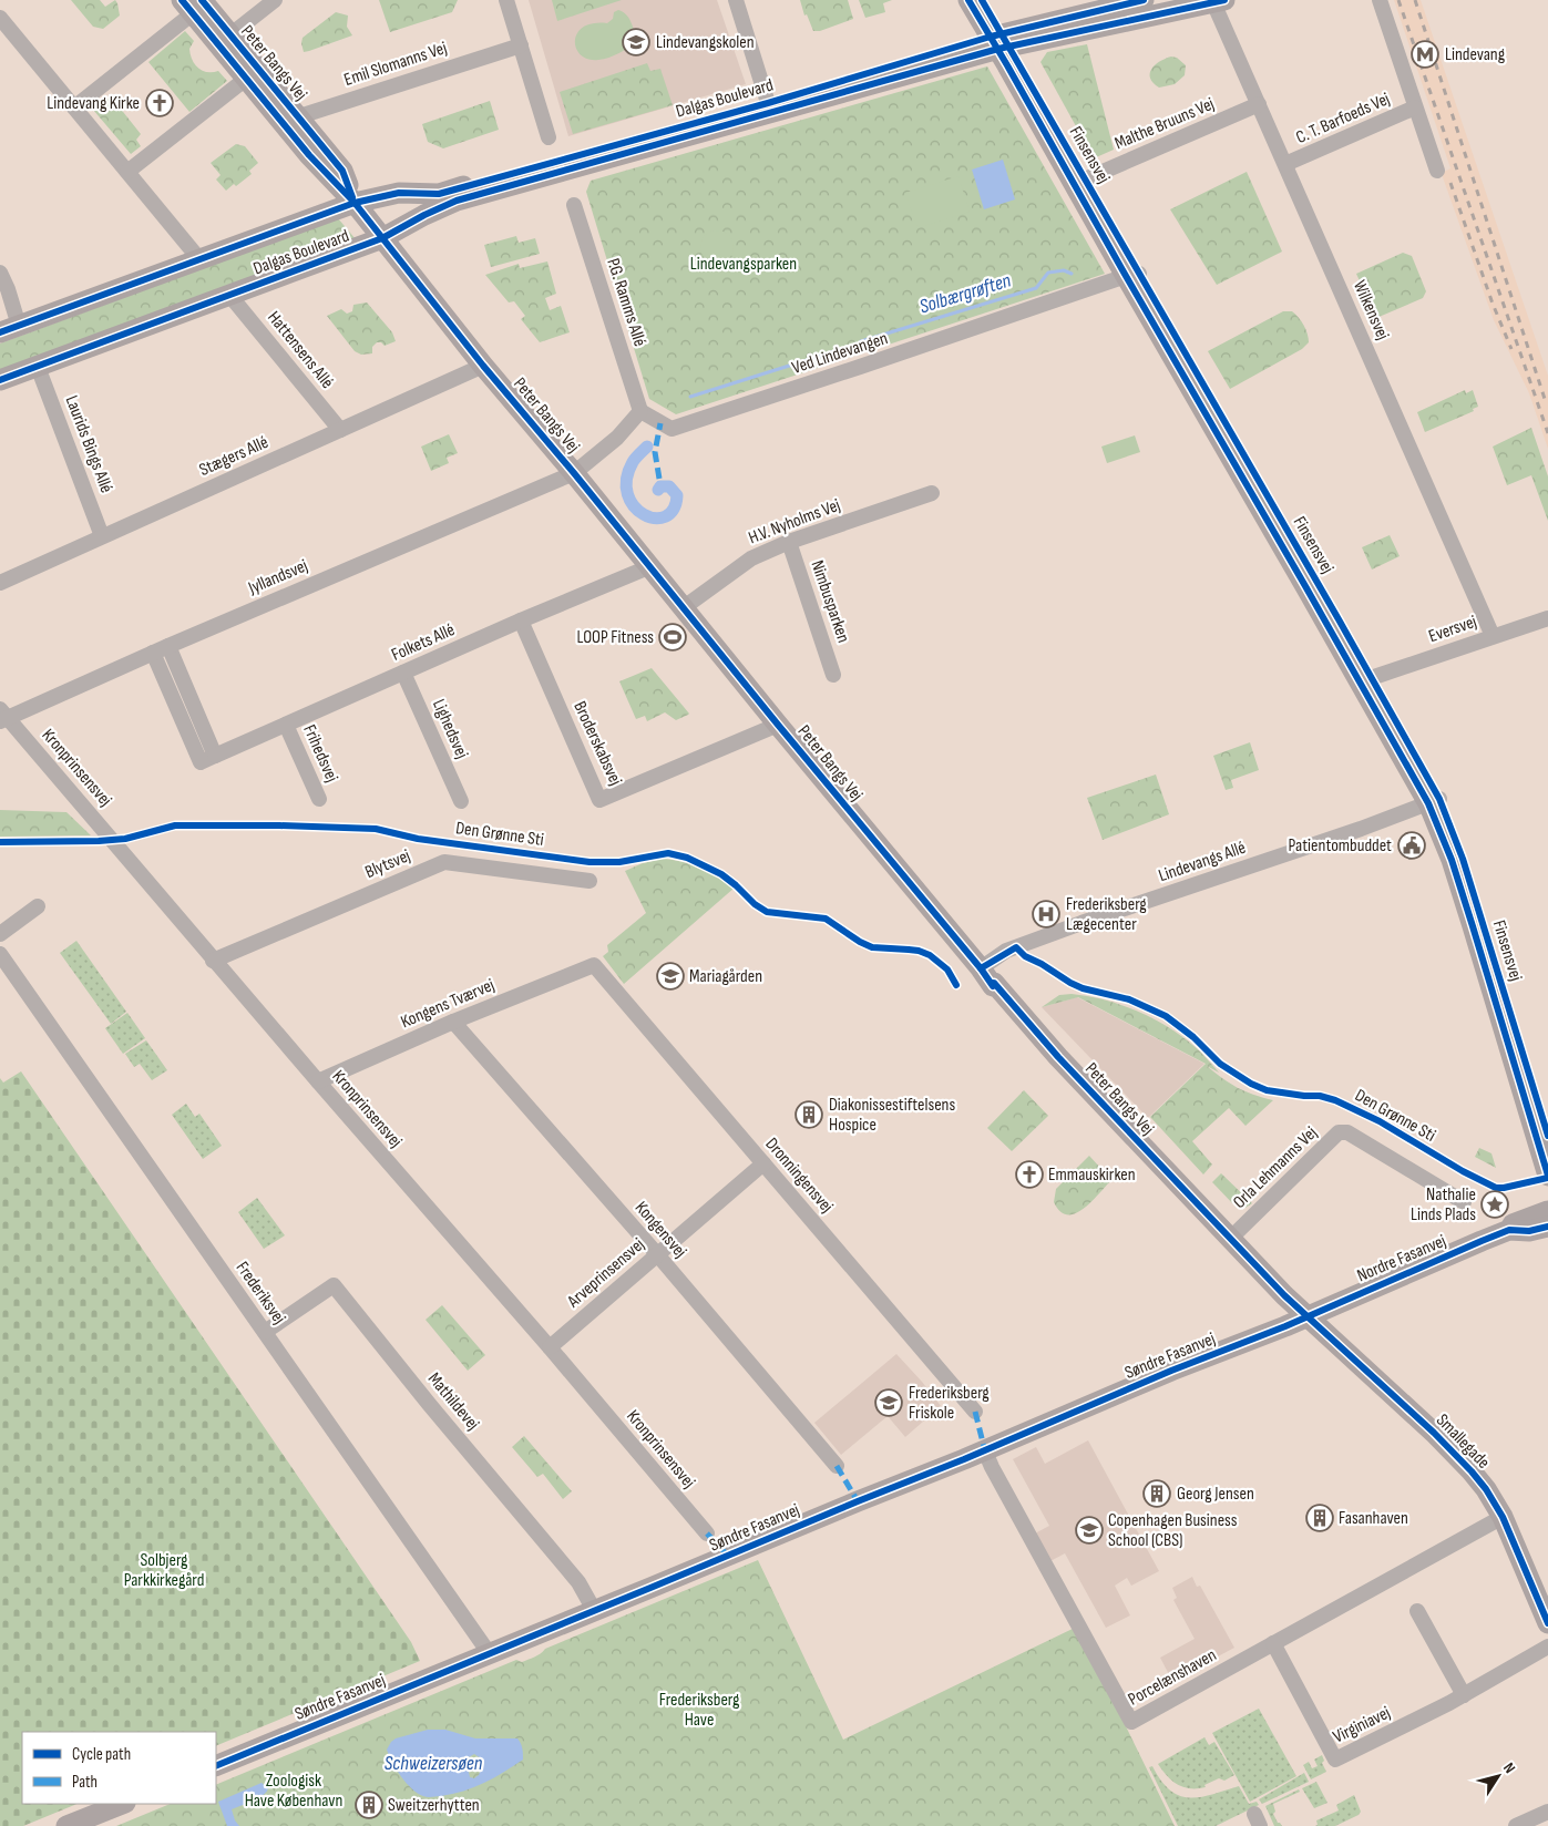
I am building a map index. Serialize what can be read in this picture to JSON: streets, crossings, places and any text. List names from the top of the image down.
{
  "streets": {
    "street": [
      "Peter Bangs Vej",
      "Emil Slomanns Vej",
      "Dalgas Boulevard",
      "C. T. Barfoeds Vej",
      "Malthe Bruuns Vej",
      "Finsensvej",
      "P.G. Ramms Allé",
      "Wilkensvej",
      "Hattensens Allé",
      "Ved Lindevangen",
      "Laurids Bings Allé",
      "Stægers Allé",
      "H.V. Nyholms Vej",
      "Jyllandsvej",
      "Nimbusparken",
      "Eversvej",
      "Folkets Allé",
      "Lighedsvej",
      "Broderskabsvej",
      "Frihedsvej",
      "Kronprinsensvej",
      "Lindevangs Allé",
      "Blytsvej",
      "Kongens Tværvej",
      "Orla Lehmanns Vej",
      "Dronningensvej",
      "Kongensvej",
      "Nordre Fasanvej",
      "Arveprinsensvej",
      "Frederiksvej",
      "Søndre Fasanvej",
      "Mathildevej",
      "Smallegade",
      "Porcelænshaven",
      "Virginiavej"
    ],
    "cycle path": ["Den Grønne Sti"]
  },
  "crossings": [
    ["Peter Bangs Vej", "Emil Slomanns Vej"],
    ["Peter Bangs Vej", "Dalgas Boulevard"],
    ["Peter Bangs Vej", "Stægers Allé"],
    ["Peter Bangs Vej", "H.V. Nyholms Vej"],
    ["Peter Bangs Vej", "Jyllandsvej"],
    ["Peter Bangs Vej", "Folkets Allé"],
    ["Peter Bangs Vej", "Broderskabsvej"],
    ["Peter Bangs Vej", "Lindevangs Allé"],
    ["Peter Bangs Vej", "Orla Lehmanns Vej"],
    ["Peter Bangs Vej", "Nordre Fasanvej"],
    ["Peter Bangs Vej", "Søndre Fasanvej"],
    ["Peter Bangs Vej", "Smallegade"],
    ["Dalgas Boulevard", "Finsensvej"],
    ["Dalgas Boulevard", "Wilkensvej"],
    ["Dalgas Boulevard", "Hattensens Allé"],
    ["Dalgas Boulevard", "Laurids Bings Allé"],
    ["C. T. Barfoeds Vej", "Wilkensvej"],
    ["Malthe Bruuns Vej", "Finsensvej"],
    ["Malthe Bruuns Vej", "Wilkensvej"],
    ["Finsensvej", "Ved Lindevangen"],
    ["Finsensvej", "Eversvej"],
    ["Finsensvej", "Lindevangs Allé"],
    ["P.G. Ramms Allé", "Ved Lindevangen"],
    ["Wilkensvej", "Eversvej"],
    ["Hattensens Allé", "Stægers Allé"],
    ["Laurids Bings Allé", "Stægers Allé"],
    ["H.V. Nyholms Vej", "Nimbusparken"],
    ["Jyllandsvej", "Kronprinsensvej"],
    ["Folkets Allé", "Lighedsvej"],
    ["Folkets Allé", "Broderskabsvej"],
    ["Folkets Allé", "Frihedsvej"],
    ["Kronprinsensvej", "Blytsvej"],
    ["Kronprinsensvej", "Kongens Tværvej"],
    ["Kronprinsensvej", "Arveprinsensvej"],
    ["Kongens Tværvej", "Dronningensvej"],
    ["Kongens Tværvej", "Kongensvej"],
    ["Dronningensvej", "Arveprinsensvej"],
    ["Kongensvej", "Arveprinsensvej"],
    ["Nordre Fasanvej", "Søndre Fasanvej"],
    ["Nordre Fasanvej", "Smallegade"],
    ["Frederiksvej", "Søndre Fasanvej"],
    ["Frederiksvej", "Mathildevej"],
    ["Søndre Fasanvej", "Mathildevej"],
    ["Søndre Fasanvej", "Smallegade"],
    ["Søndre Fasanvej", "Porcelænshaven"],
    ["Smallegade", "Porcelænshaven"],
    ["Porcelænshaven", "Virginiavej"]
  ],
  "water": ["Solbærgrøften", "Schweizersøen"],
  "parks": [
    "Lindevangsparken",
    "Solbjerg Parkkirkegård",
    "Frederiksberg Have",
    "Zoologisk Have København"
  ],
  "places": {
    "school or university": [
      "Lindevangskolen",
      "Mariagården",
      "Frederiksberg Friskole",
      "Copenhagen Business School (CBS)"
    ],
    "metro station": ["Lindevang"],
    "church": ["Lindevang Kirke", "Emmauskirken"],
    "sports": ["LOOP Fitness"],
    "public building": ["Patientombuddet"],
    "hospital": ["Frederiksberg Lægecenter"],
    "building": [
      "Diakonissestiftelsens Hospice",
      "Georg Jensen",
      "Fasanhaven",
      "Sweitzerhytten"
    ],
    "place": ["Nathalie Linds Plads"]
  },
  "legend": ["Cycle path", "Path"],
  "north": "top right"
}
